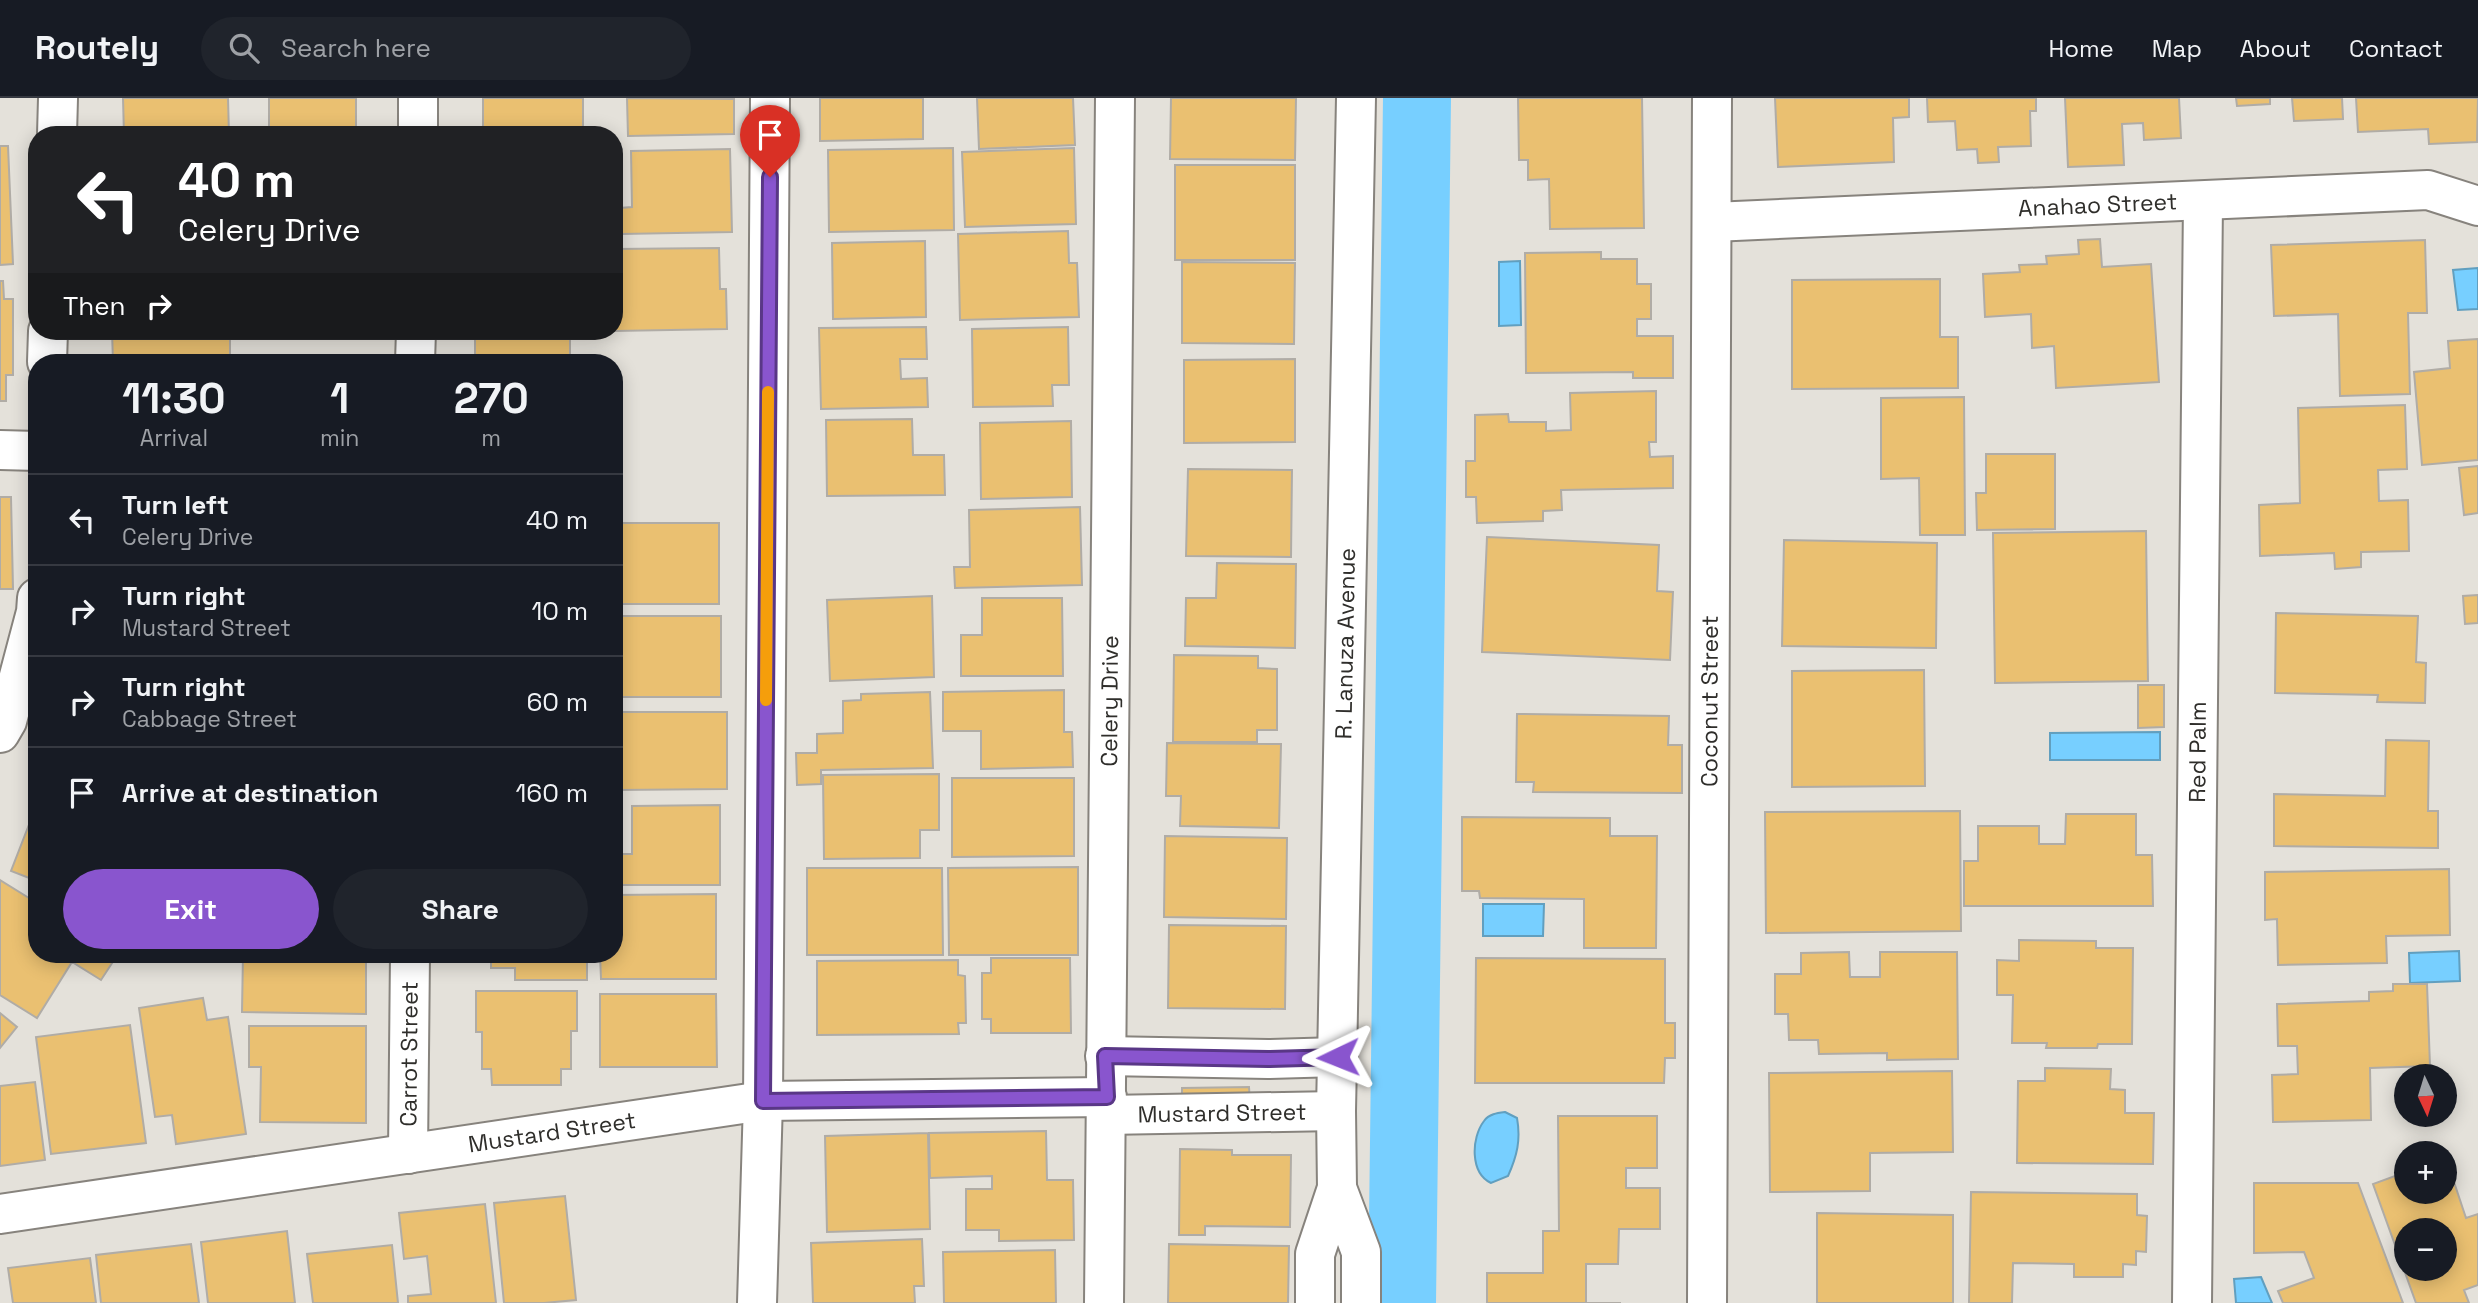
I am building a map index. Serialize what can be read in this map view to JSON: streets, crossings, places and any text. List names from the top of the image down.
{
  "streets": {
    "street": [
      "Anahao Street",
      "R. Lanuza Avenue",
      "Coconut Street",
      "Celery Drive",
      "Red Palm",
      "Carrot Street",
      "Mustard Street"
    ]
  },
  "crossings": [
    ["Anahao Street", "Coconut Street"],
    ["Anahao Street", "Red Palm"],
    ["R. Lanuza Avenue", "Mustard Street"],
    ["Celery Drive", "Mustard Street"],
    ["Carrot Street", "Mustard Street"]
  ],
  "north": "bottom",
  "page": {
    "header": "Routely",
    "search": "Search here",
    "nav": [
      "Home",
      "Map",
      "About",
      "Contact"
    ],
    "turn": ["40 m", "Celery Drive"],
    "then": "Then",
    "eta": [
      "11:30",
      "Arrival",
      "1",
      "min",
      "270",
      "m"
    ],
    "list": [
      {
        "name": "Turn left",
        "note": "Celery Drive",
        "value": "40 m"
      },
      {
        "name": "Turn right",
        "note": "Mustard Street",
        "value": "10 m"
      },
      {
        "name": "Turn right",
        "note": "Cabbage Street",
        "value": "60 m"
      },
      {
        "name": "Arrive at destination",
        "value": "160 m"
      }
    ],
    "buttons": ["Exit", "Share"],
    "map_buttons": ["+", "−"]
  }
}
